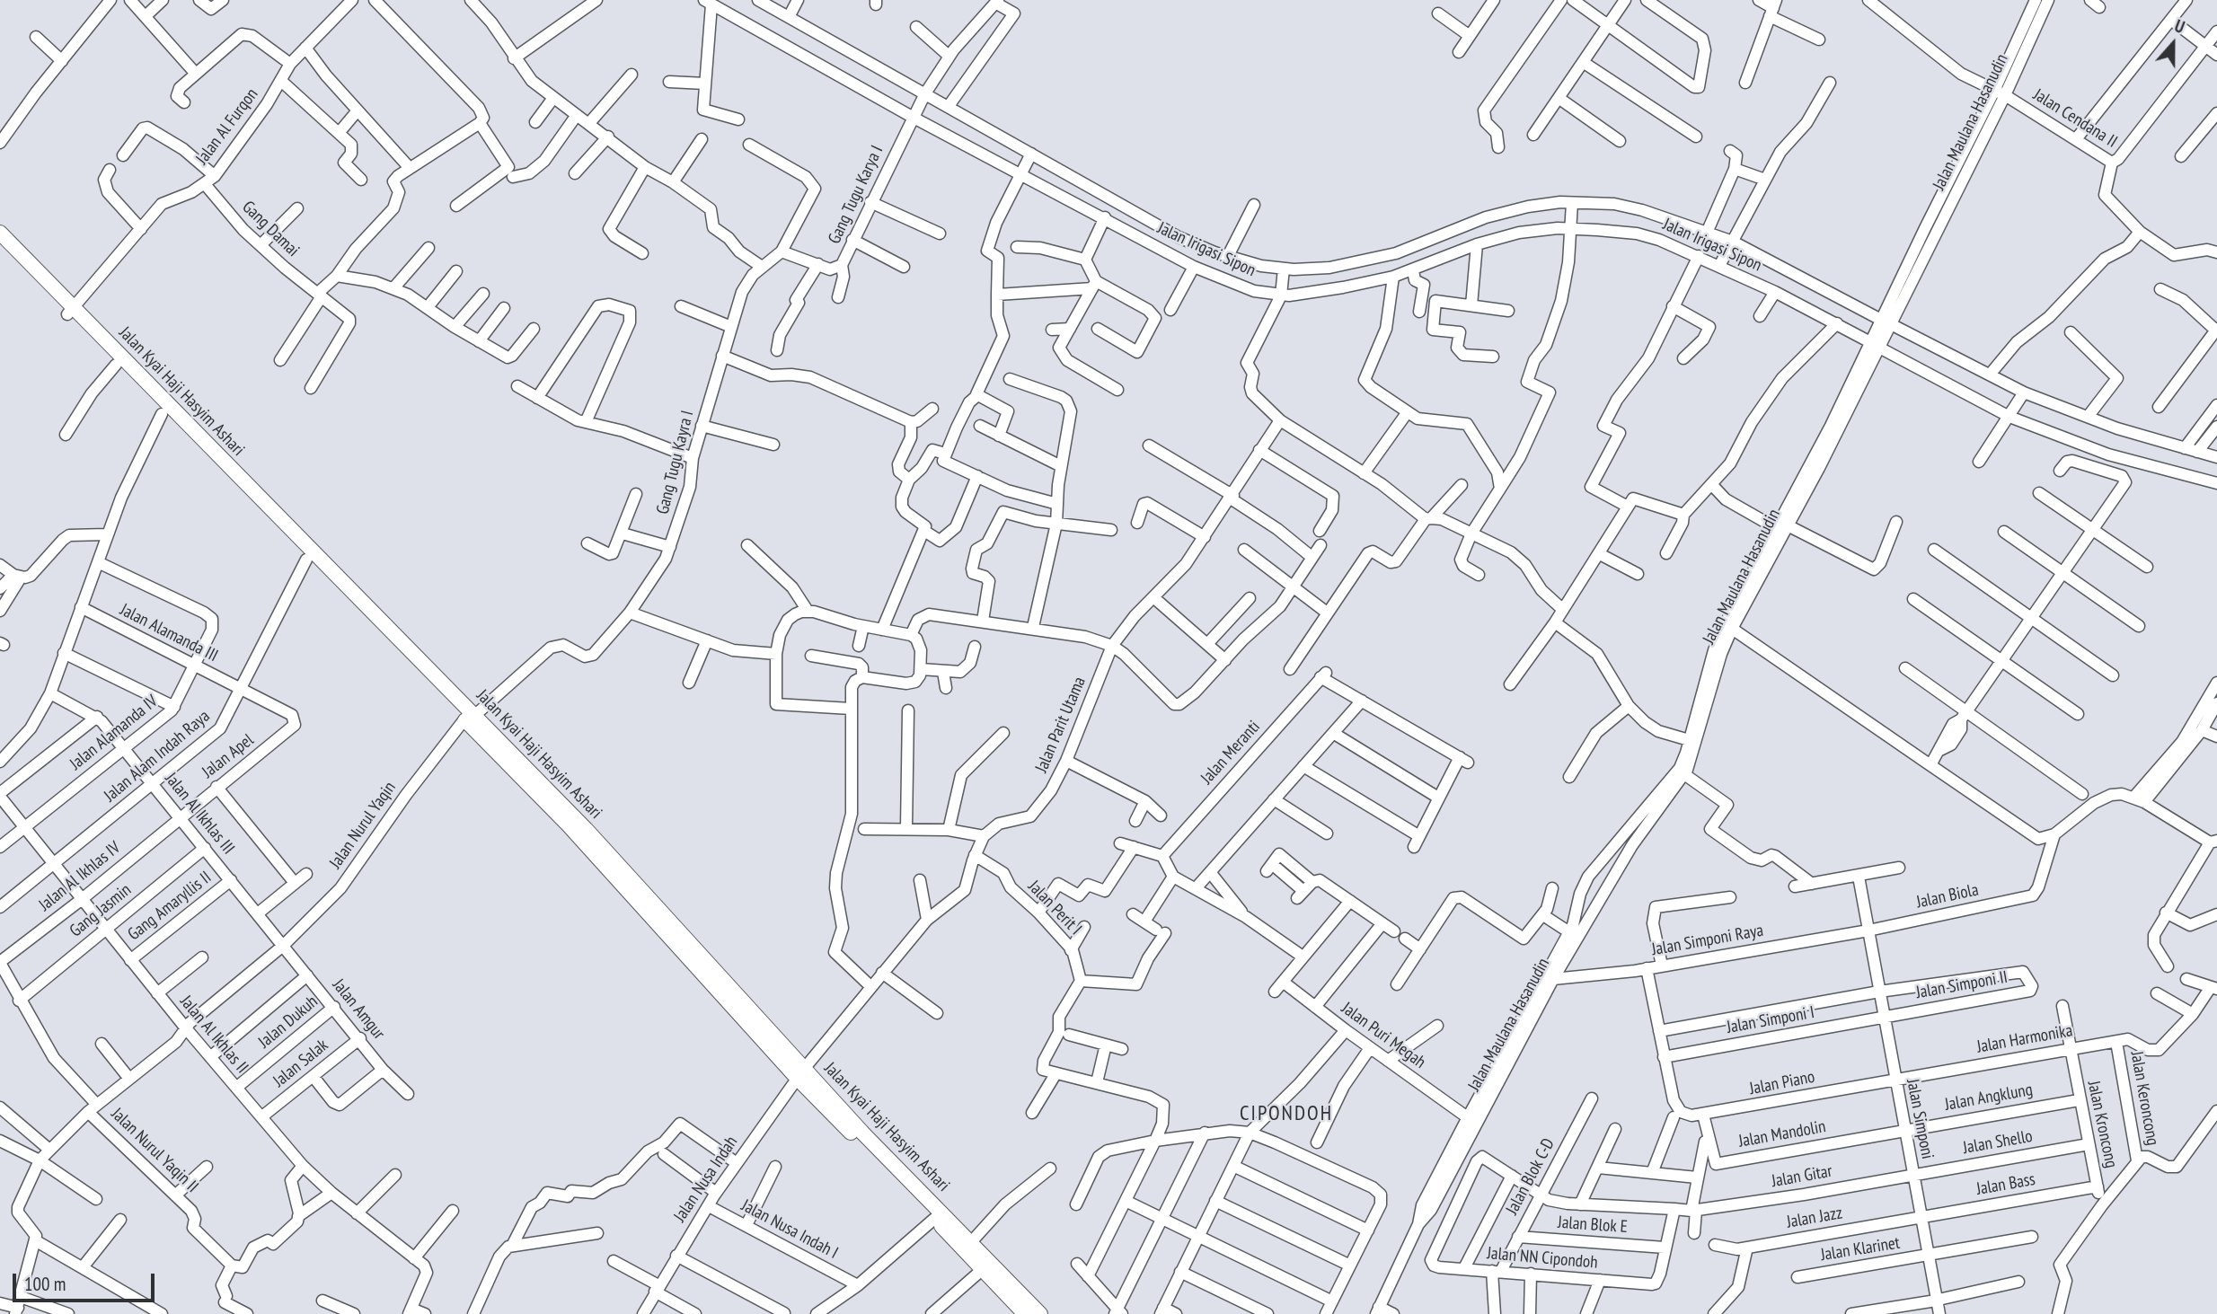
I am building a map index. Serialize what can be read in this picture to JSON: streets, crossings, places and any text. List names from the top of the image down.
{
  "streets": {
    "main road": ["Jalan Kyai Haji Hasyim Ashari"],
    "street": [
      "Jalan Cendana II",
      "Jalan Maulana Hasanudin",
      "Jalan Al Furqon",
      "Gang Tugu Karya I",
      "Gang Damai",
      "Jalan Irigasi Sipon",
      "Gang Tugu Kayra I",
      "Jalan Alamanda III",
      "Jalan Parit Utama",
      "Jalan Alamanda IV",
      "Jalan Meranti",
      "Jalan Alam Indah Raya",
      "Jalan Apel",
      "Jalan Al Ikhlas III",
      "Jalan Nurul Yaqin",
      "Jalan Al Ikhlas IV",
      "Jalan Biola",
      "Gang Amaryllis II",
      "Jalan Perit I",
      "Gang Jasmin",
      "Jalan Simponi Raya",
      "Jalan Simponi II",
      "Jalan Amgur",
      "Jalan Simponi I",
      "Jalan Dukuh",
      "Jalan Al Ikhlas II",
      "Jalan Puri Megah",
      "Jalan Harmonika",
      "Jalan Salak",
      "Jalan Piano",
      "Jalan Angklung",
      "Jalan Keroncong",
      "Jalan Simponi",
      "Jalan Kroncong",
      "Jalan Mandolin",
      "Jalan Shello",
      "Jalan Nurul Yaqin II",
      "Jalan Blok C-D",
      "Jalan Gitar",
      "Jalan Nusa Indah",
      "Jalan Bass",
      "Jalan Jazz",
      "Jalan Blok E",
      "Jalan Nusa Indah I",
      "Jalan Klarinet",
      "Jalan NN Cipondoh"
    ]
  },
  "crossings": [
    ["Jalan Cendana II", "Jalan Maulana Hasanudin"],
    ["Jalan Maulana Hasanudin", "Jalan Irigasi Sipon"],
    ["Jalan Maulana Hasanudin", "Jalan Simponi Raya"],
    ["Jalan Maulana Hasanudin", "Jalan Puri Megah"],
    ["Jalan Al Furqon", "Gang Damai"],
    ["Jalan Al Furqon", "Jalan Kyai Haji Hasyim Ashari"],
    ["Gang Tugu Karya I", "Jalan Irigasi Sipon"],
    ["Jalan Kyai Haji Hasyim Ashari", "Gang Tugu Kayra I"],
    ["Jalan Kyai Haji Hasyim Ashari", "Jalan Alam Indah Raya"],
    ["Jalan Kyai Haji Hasyim Ashari", "Jalan Nurul Yaqin"],
    ["Jalan Kyai Haji Hasyim Ashari", "Jalan Nusa Indah"],
    ["Gang Tugu Kayra I", "Jalan Nurul Yaqin"],
    ["Jalan Alamanda III", "Jalan Alamanda IV"],
    ["Jalan Alamanda III", "Jalan Alam Indah Raya"],
    ["Jalan Alamanda III", "Jalan Apel"],
    ["Jalan Alamanda IV", "Jalan Al Ikhlas III"],
    ["Jalan Alamanda IV", "Jalan Al Ikhlas II"],
    ["Jalan Alam Indah Raya", "Jalan Al Ikhlas III"],
    ["Jalan Alam Indah Raya", "Jalan Al Ikhlas II"],
    ["Jalan Apel", "Jalan Al Ikhlas III"],
    ["Jalan Apel", "Jalan Al Ikhlas IV"],
    ["Jalan Al Ikhlas III", "Jalan Nurul Yaqin"],
    ["Jalan Al Ikhlas III", "Jalan Al Ikhlas IV"],
    ["Jalan Al Ikhlas III", "Gang Amaryllis II"],
    ["Jalan Al Ikhlas III", "Gang Jasmin"],
    ["Jalan Al Ikhlas III", "Jalan Amgur"],
    ["Jalan Nurul Yaqin", "Jalan Amgur"],
    ["Jalan Nurul Yaqin", "Jalan Al Ikhlas II"],
    ["Jalan Nurul Yaqin", "Jalan Nurul Yaqin II"],
    ["Jalan Al Ikhlas IV", "Jalan Al Ikhlas II"],
    ["Jalan Biola", "Jalan Simponi Raya"],
    ["Jalan Biola", "Jalan Simponi"],
    ["Gang Amaryllis II", "Jalan Al Ikhlas II"],
    ["Gang Jasmin", "Jalan Al Ikhlas II"],
    ["Gang Jasmin", "Jalan Nurul Yaqin II"],
    ["Jalan Simponi Raya", "Jalan Simponi"],
    ["Jalan Simponi II", "Jalan Simponi I"],
    ["Jalan Simponi II", "Jalan Simponi"],
    ["Jalan Amgur", "Jalan Dukuh"],
    ["Jalan Amgur", "Jalan Salak"],
    ["Jalan Simponi I", "Jalan Simponi"],
    ["Jalan Dukuh", "Jalan Al Ikhlas II"],
    ["Jalan Al Ikhlas II", "Jalan Salak"],
    ["Jalan Harmonika", "Jalan Piano"],
    ["Jalan Harmonika", "Jalan Keroncong"],
    ["Jalan Harmonika", "Jalan Simponi"],
    ["Jalan Harmonika", "Jalan Kroncong"],
    ["Jalan Piano", "Jalan Simponi"],
    ["Jalan Piano", "Jalan Mandolin"],
    ["Jalan Angklung", "Jalan Simponi"],
    ["Jalan Angklung", "Jalan Kroncong"],
    ["Jalan Angklung", "Jalan Mandolin"],
    ["Jalan Simponi", "Jalan Mandolin"],
    ["Jalan Simponi", "Jalan Shello"],
    ["Jalan Simponi", "Jalan Gitar"],
    ["Jalan Simponi", "Jalan Bass"],
    ["Jalan Simponi", "Jalan Jazz"],
    ["Jalan Simponi", "Jalan Klarinet"],
    ["Jalan Kroncong", "Jalan Shello"],
    ["Jalan Kroncong", "Jalan Bass"],
    ["Jalan Shello", "Jalan Gitar"],
    ["Jalan Blok C-D", "Jalan Gitar"],
    ["Jalan Blok C-D", "Jalan Blok E"],
    ["Jalan Blok C-D", "Jalan NN Cipondoh"],
    ["Jalan Nusa Indah", "Jalan Nusa Indah I"],
    ["Jalan Bass", "Jalan Jazz"],
    ["Jalan Blok E", "Jalan NN Cipondoh"]
  ],
  "districts": ["CIPONDOH"],
  "scale_bar": "100 m",
  "north": "top"
}
